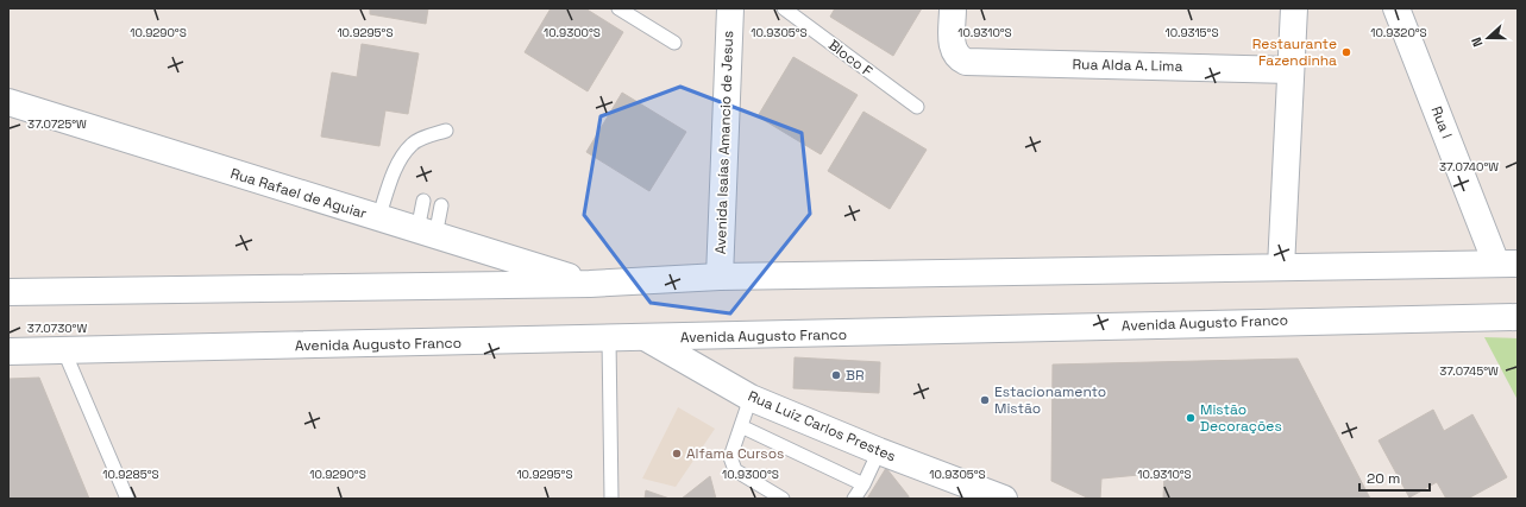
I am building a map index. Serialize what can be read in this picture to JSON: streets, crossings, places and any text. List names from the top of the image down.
{
  "streets": {
    "main road": [
      "Rua Alda A. Lima",
      "Rua I",
      "Avenida Isaías Amancio de Jesus",
      "Rua Rafael de Aguiar",
      "Avenida Augusto Franco",
      "Rua Luiz Carlos Prestes"
    ],
    "lane": ["Bloco F"]
  },
  "crossings": [
    ["Avenida Augusto Franco", "Rua Luiz Carlos Prestes"]
  ],
  "places": [
    "Restaurante Fazendinha",
    "BR",
    "Estacionamento Mistão",
    "Mistão Decorações",
    "Alfama Cursos"
  ],
  "scale_bar": "20 m",
  "north": "left",
  "coordinates": [
    "10.9320°S",
    "10.9290°S",
    "10.9295°S",
    "10.9300°S",
    "10.9305°S",
    "10.9310°S",
    "10.9315°S",
    "37.0725°W",
    "37.0740°W",
    "37.0730°W",
    "37.0745°W",
    "10.9285°S"
  ]
}
